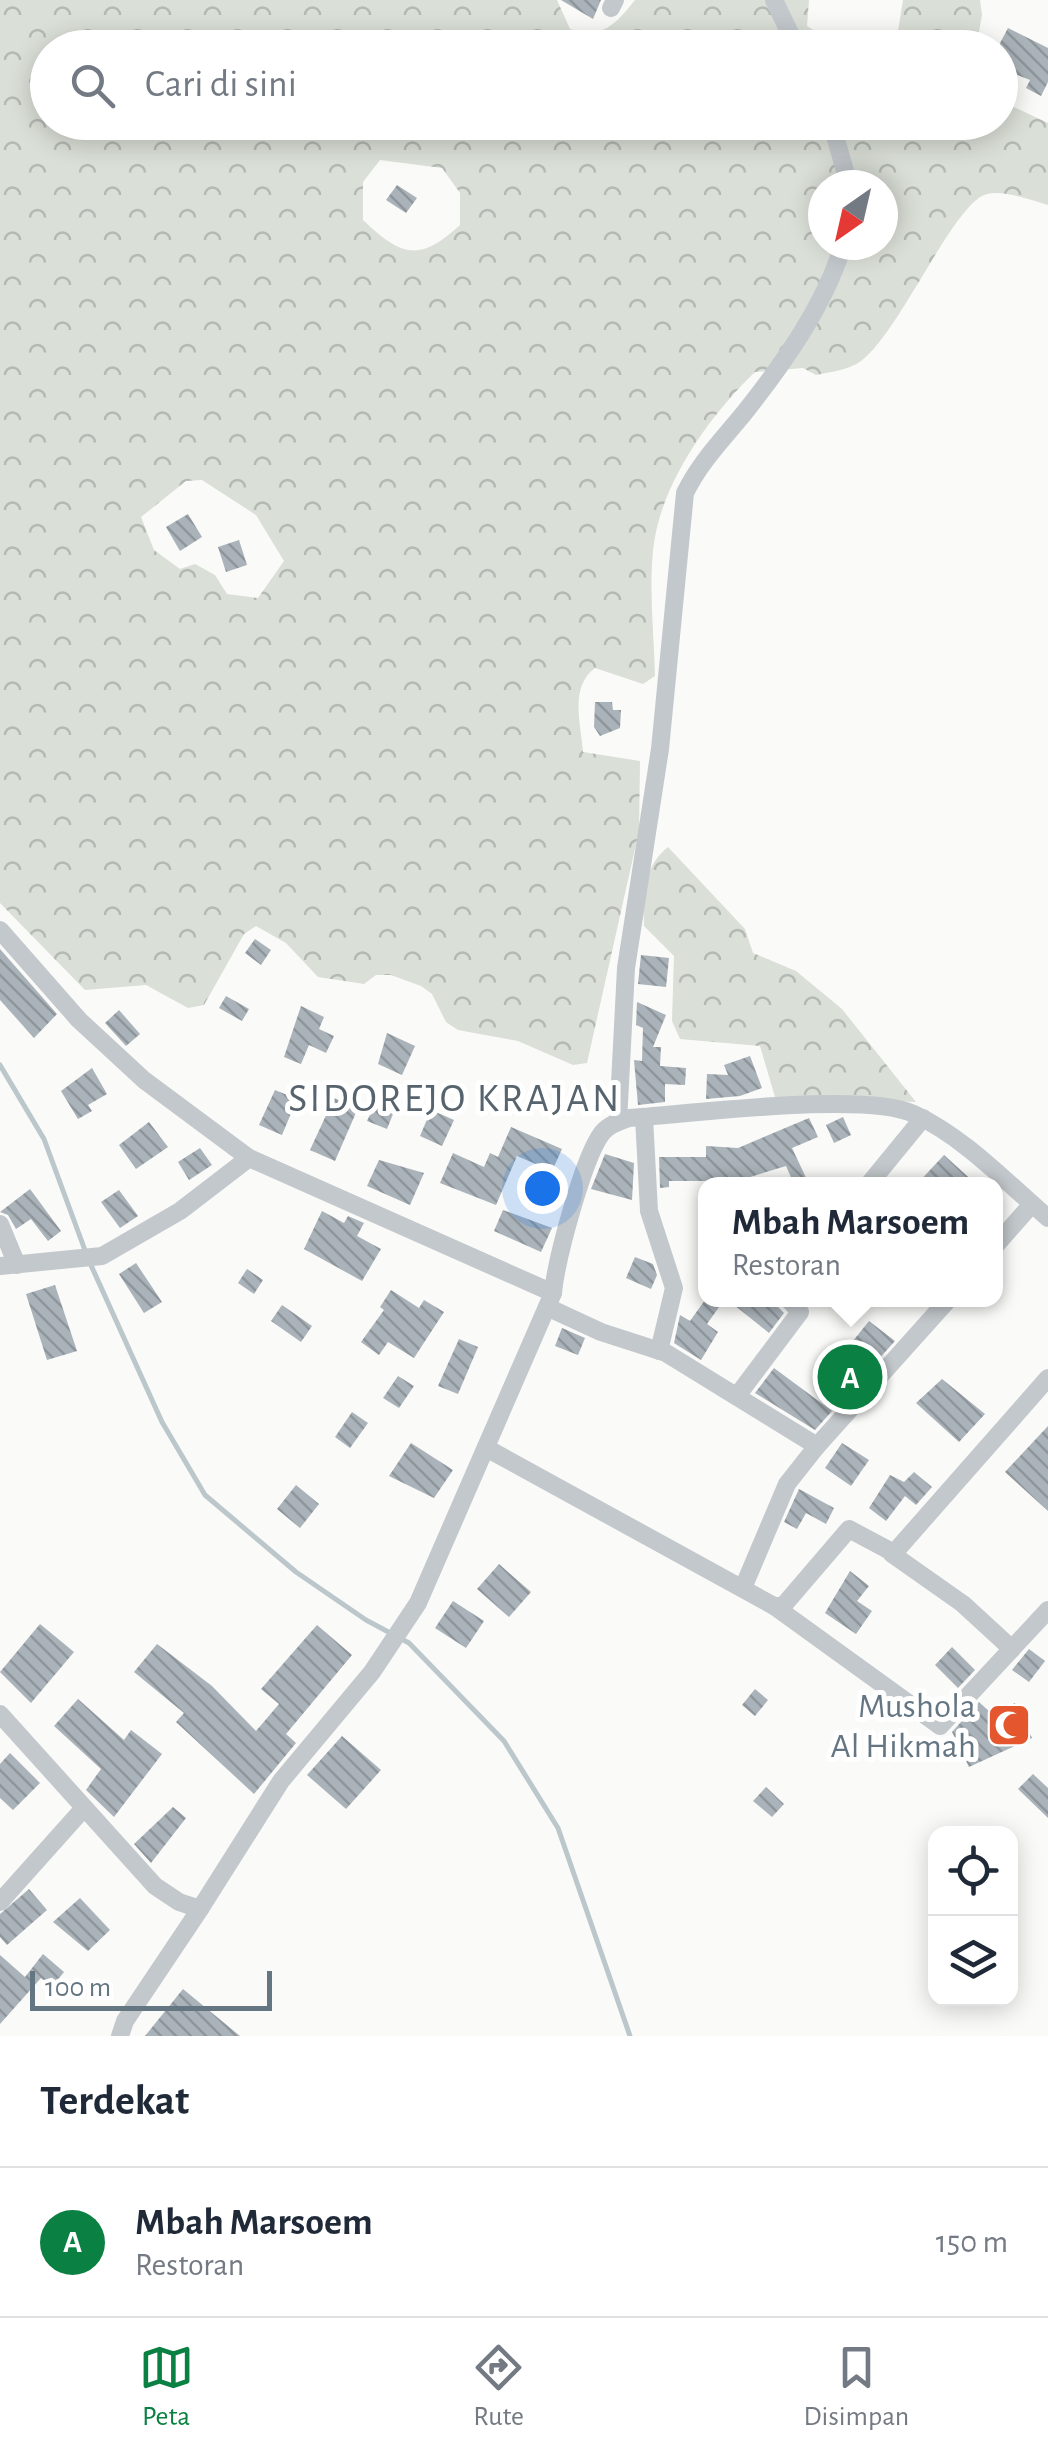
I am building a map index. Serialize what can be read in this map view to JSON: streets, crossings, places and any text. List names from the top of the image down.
{
  "districts": ["SIDOREJO KRAJAN"],
  "places": {
    "mosque": ["Mushola Al Hikmah"]
  },
  "scale_bar": "100 m",
  "north": "bottom left",
  "page": {
    "search": "Cari di sini",
    "popup": ["Mbah Marsoem", "Restoran"],
    "pins": "A",
    "scale": "100 m",
    "heading": "Terdekat",
    "list": [
      {
        "mark": "A",
        "name": "Mbah Marsoem",
        "note": "Restoran",
        "value": "150 m"
      }
    ],
    "nav": ["Peta", "Rute", "Disimpan"]
  }
}
